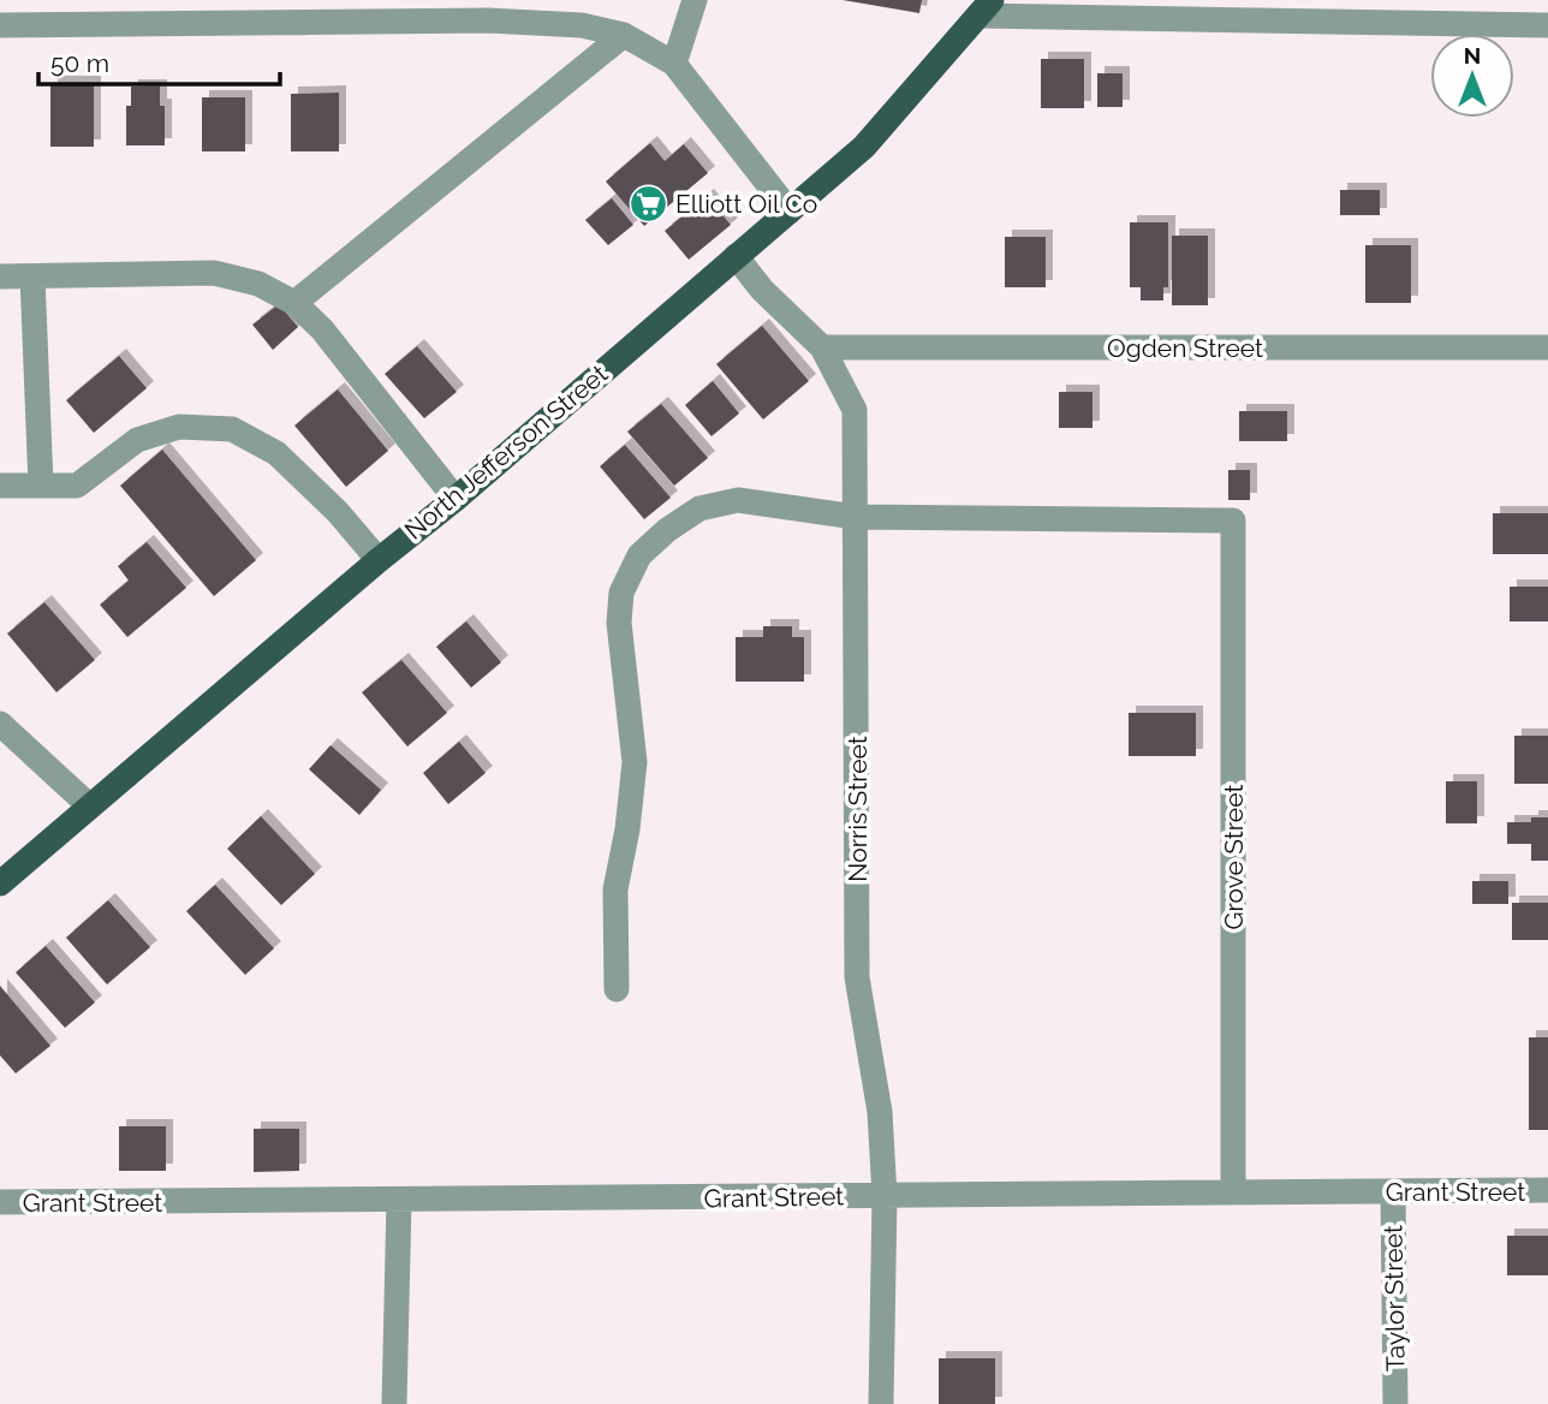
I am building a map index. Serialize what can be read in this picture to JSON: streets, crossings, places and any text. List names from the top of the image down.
{
  "streets": {
    "main road": ["North Jefferson Street"],
    "street": [
      "Ogden Street",
      "Norris Street",
      "Grove Street",
      "Grant Street",
      "Taylor Street"
    ]
  },
  "crossings": [
    ["Ogden Street", "Norris Street"],
    ["North Jefferson Street", "Norris Street"],
    ["Norris Street", "Grove Street"],
    ["Norris Street", "Grant Street"],
    ["Grove Street", "Grant Street"],
    ["Grant Street", "Taylor Street"]
  ],
  "places": {
    "supermarket": ["Elliott Oil Co"]
  },
  "scale_bar": "50 m",
  "north": "top"
}
